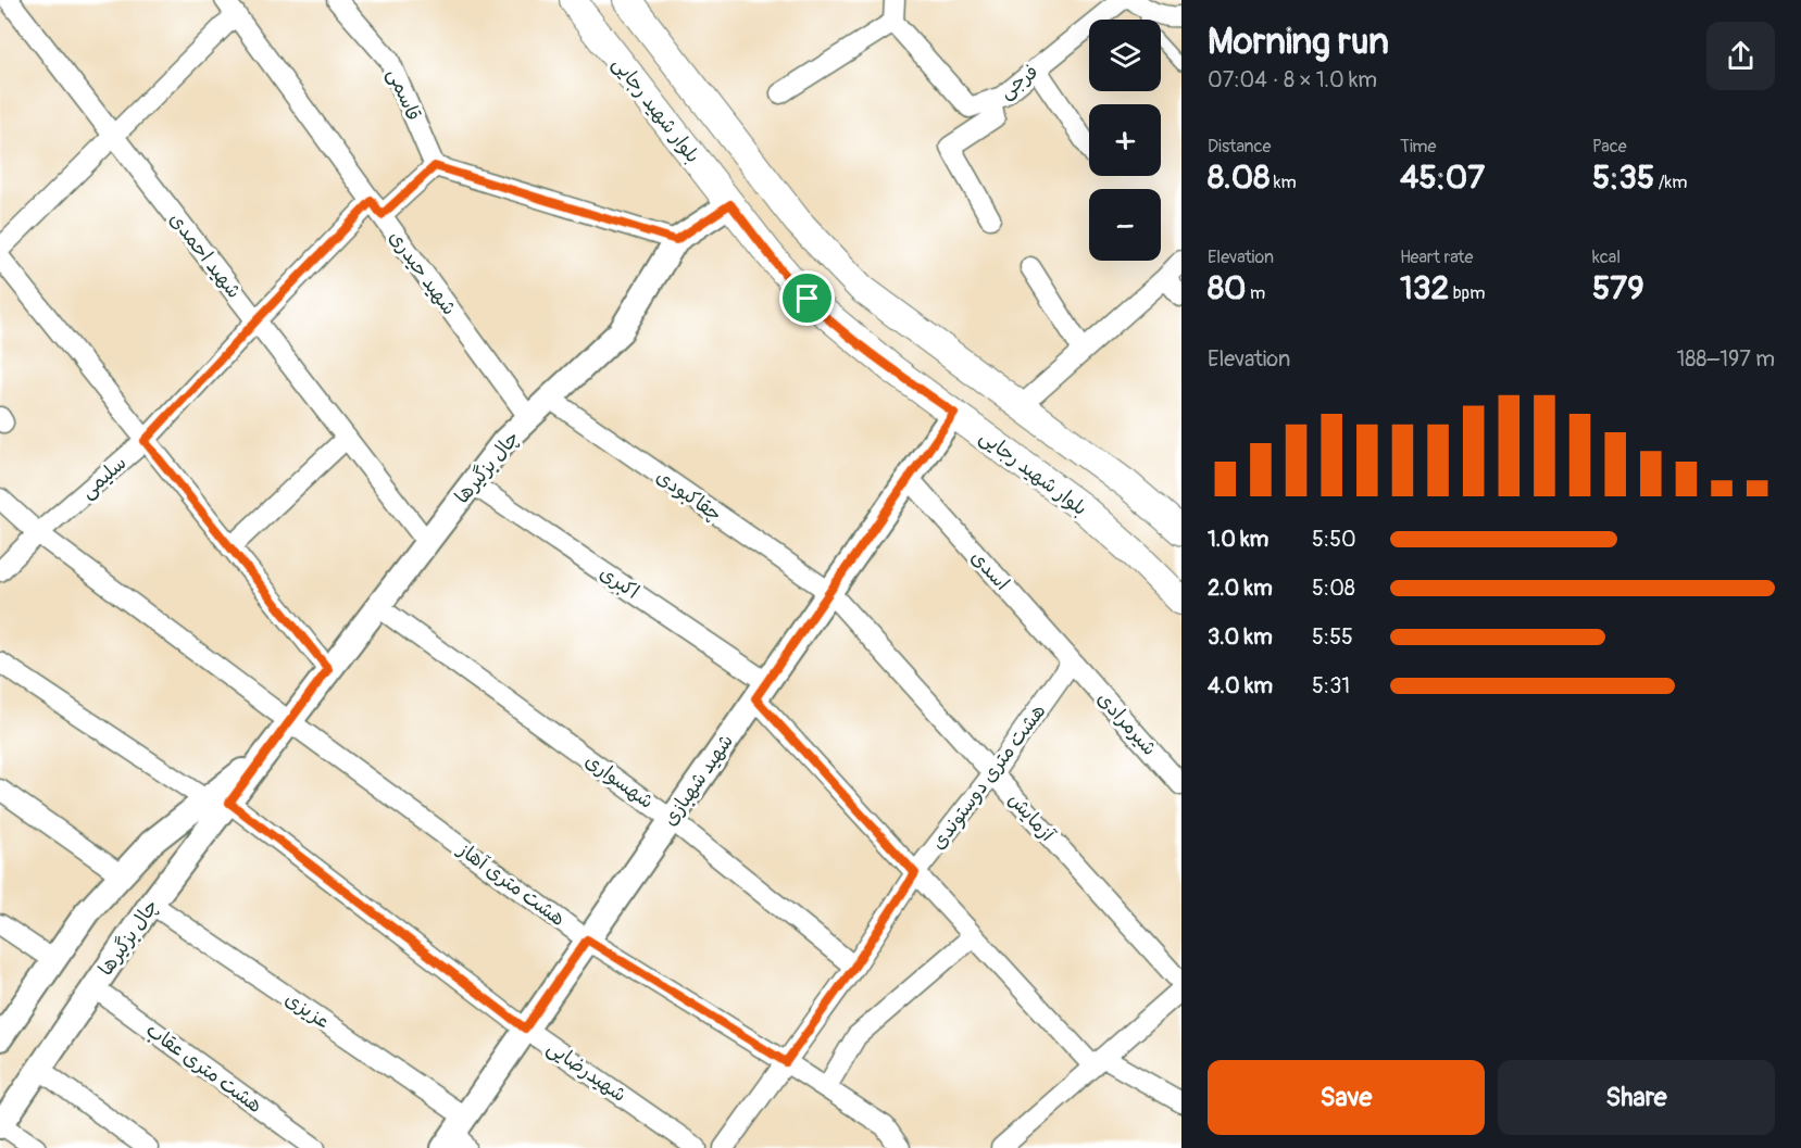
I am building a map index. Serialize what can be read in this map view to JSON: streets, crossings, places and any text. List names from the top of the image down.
{
  "streets": {
    "main road": ["بلوار شهید رجایی"],
    "street": [
      "فرجی",
      "قاسمی",
      "شهید احمدی",
      "شهید حیدری",
      "چال بزگیرها",
      "سلیمی",
      "چقاکبودی",
      "اسدی",
      "اکبری",
      "شیرمرادی",
      "هشت متری دوستوندی",
      "شهید شهبازی",
      "شهسواری",
      "آزمایش",
      "هشت متری آهاز",
      "عزیزی",
      "هشت متری عقاب",
      "شهیدرضایی"
    ]
  },
  "crossings": [
    ["قاسمی", "سلیمی"],
    ["بلوار شهید رجایی", "چال بزگیرها"],
    ["بلوار شهید رجایی", "شهید شهبازی"],
    ["شهید احمدی", "چال بزگیرها"],
    ["شهید احمدی", "سلیمی"],
    ["شهید حیدری", "چال بزگیرها"],
    ["شهید حیدری", "سلیمی"],
    ["چال بزگیرها", "چقاکبودی"],
    ["چال بزگیرها", "اکبری"],
    ["چال بزگیرها", "شهسواری"],
    ["چال بزگیرها", "هشت متری آهاز"],
    ["چال بزگیرها", "عزیزی"],
    ["چال بزگیرها", "هشت متری عقاب"],
    ["چال بزگیرها", "شهیدرضایی"],
    ["سلیمی", "هشت متری آهاز"],
    ["چقاکبودی", "شهید شهبازی"],
    ["چقاکبودی", "آزمایش"],
    ["اسدی", "شیرمرادی"],
    ["اسدی", "هشت متری دوستوندی"],
    ["اسدی", "شهید شهبازی"],
    ["اکبری", "هشت متری دوستوندی"],
    ["اکبری", "شهید شهبازی"],
    ["شیرمرادی", "هشت متری دوستوندی"],
    ["هشت متری دوستوندی", "شهسواری"],
    ["هشت متری دوستوندی", "آزمایش"],
    ["هشت متری دوستوندی", "هشت متری آهاز"],
    ["شهید شهبازی", "شهسواری"],
    ["شهید شهبازی", "آزمایش"],
    ["شهید شهبازی", "هشت متری آهاز"],
    ["شهید شهبازی", "عزیزی"],
    ["شهید شهبازی", "شهیدرضایی"]
  ],
  "page": {
    "heading": ["Morning run", "07:04 · 8 × 1.0 km"],
    "map_buttons": ["+", "−"],
    "stats": [
      ["Distance", "8.08 km"],
      ["Time", "45:07"],
      ["Pace", "5:35 /km"],
      ["Elevation", "80 m"],
      ["Heart rate", "132 bpm"],
      ["kcal", "579"]
    ],
    "chart": ["Elevation", "188–197 m"],
    "list": [
      {
        "name": "1.0 km",
        "note": "5:50"
      },
      {
        "name": "2.0 km",
        "note": "5:08"
      },
      {
        "name": "3.0 km",
        "note": "5:55"
      },
      {
        "name": "4.0 km",
        "note": "5:31"
      }
    ],
    "buttons": ["Save", "Share"]
  }
}
